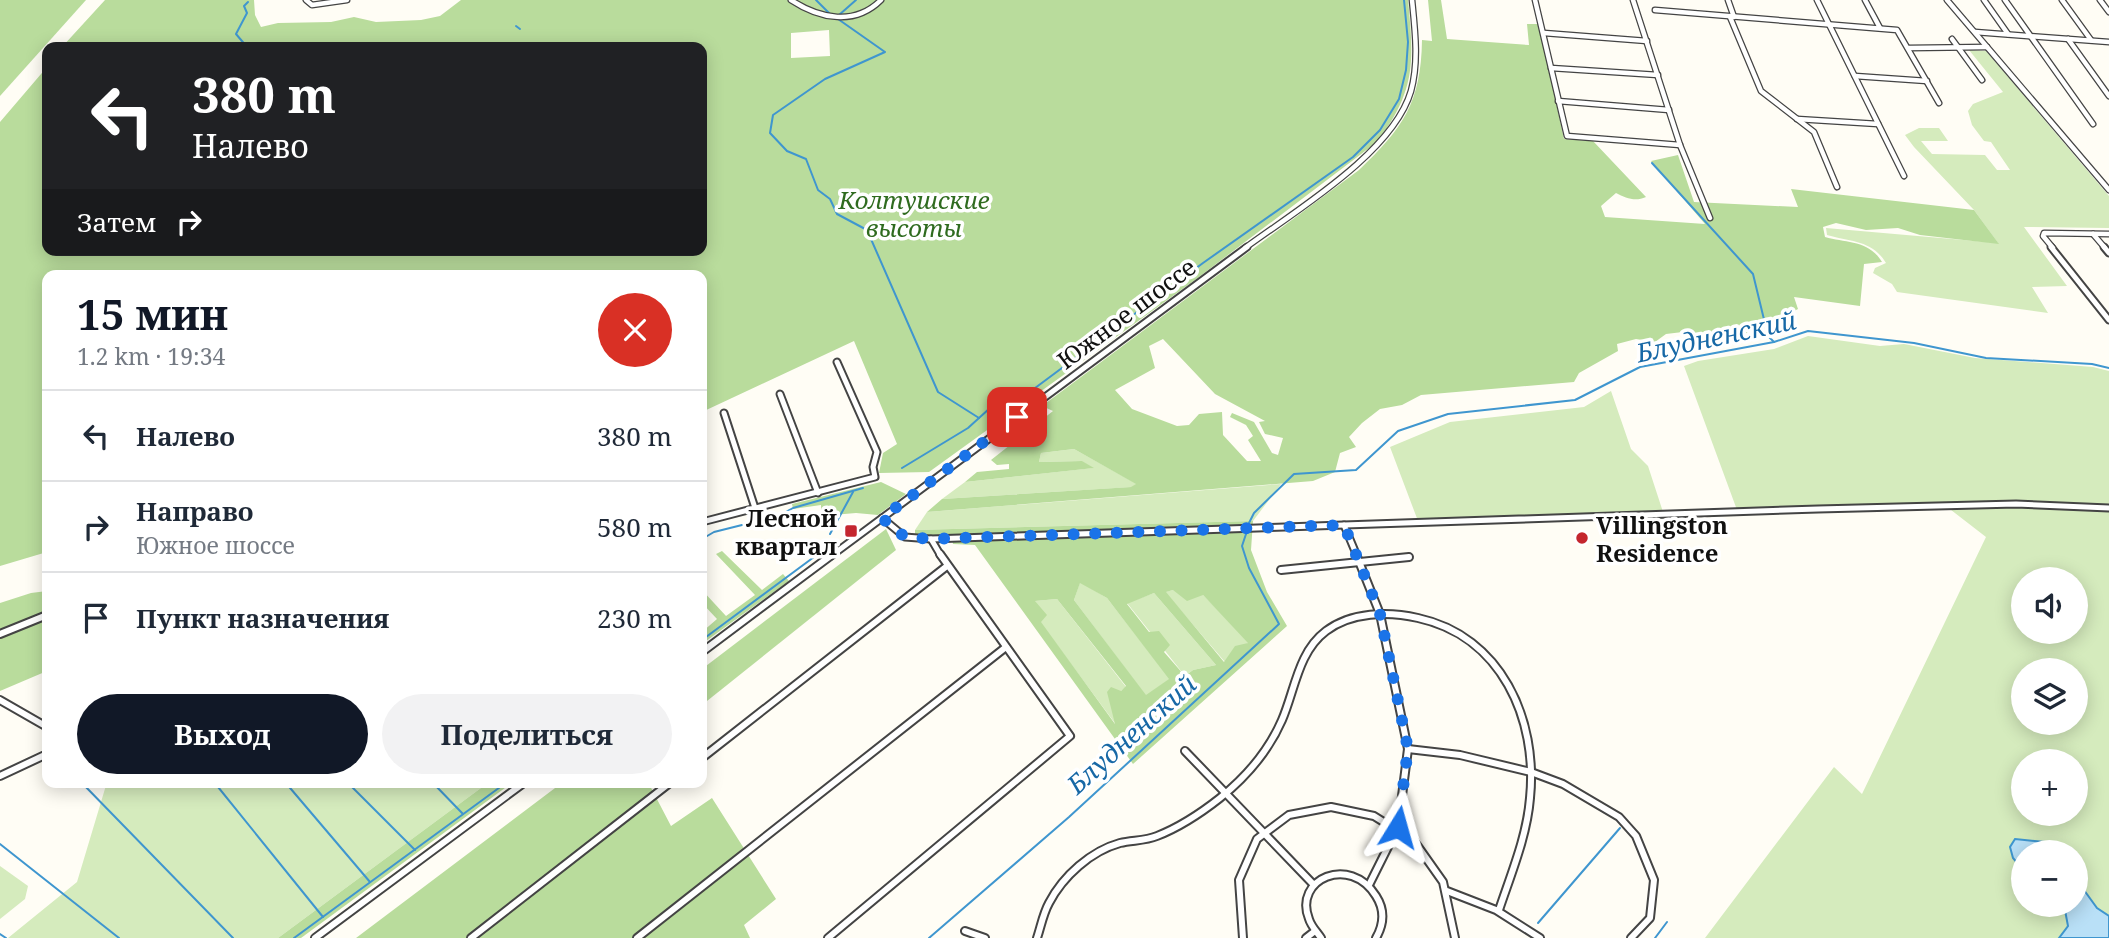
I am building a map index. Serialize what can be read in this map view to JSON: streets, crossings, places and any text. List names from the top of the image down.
{
  "streets": {
    "street": ["Южное шоссе"]
  },
  "water": ["Блудненский"],
  "parks": ["Колтушские высоты"],
  "places": {
    "transit": ["Лесной квартал"],
    "other": ["Villingston Residence"]
  },
  "page": {
    "turn": ["380 m", "Налево"],
    "then": "Затем",
    "heading": ["15 мин", "1.2 km · 19:34"],
    "list": [
      {
        "name": "Налево",
        "value": "380 m"
      },
      {
        "name": "Направо",
        "note": "Южное шоссе",
        "value": "580 m"
      },
      {
        "name": "Пункт назначения",
        "value": "230 m"
      }
    ],
    "map_buttons": ["+", "−"],
    "buttons": ["Выход", "Поделиться"]
  }
}
